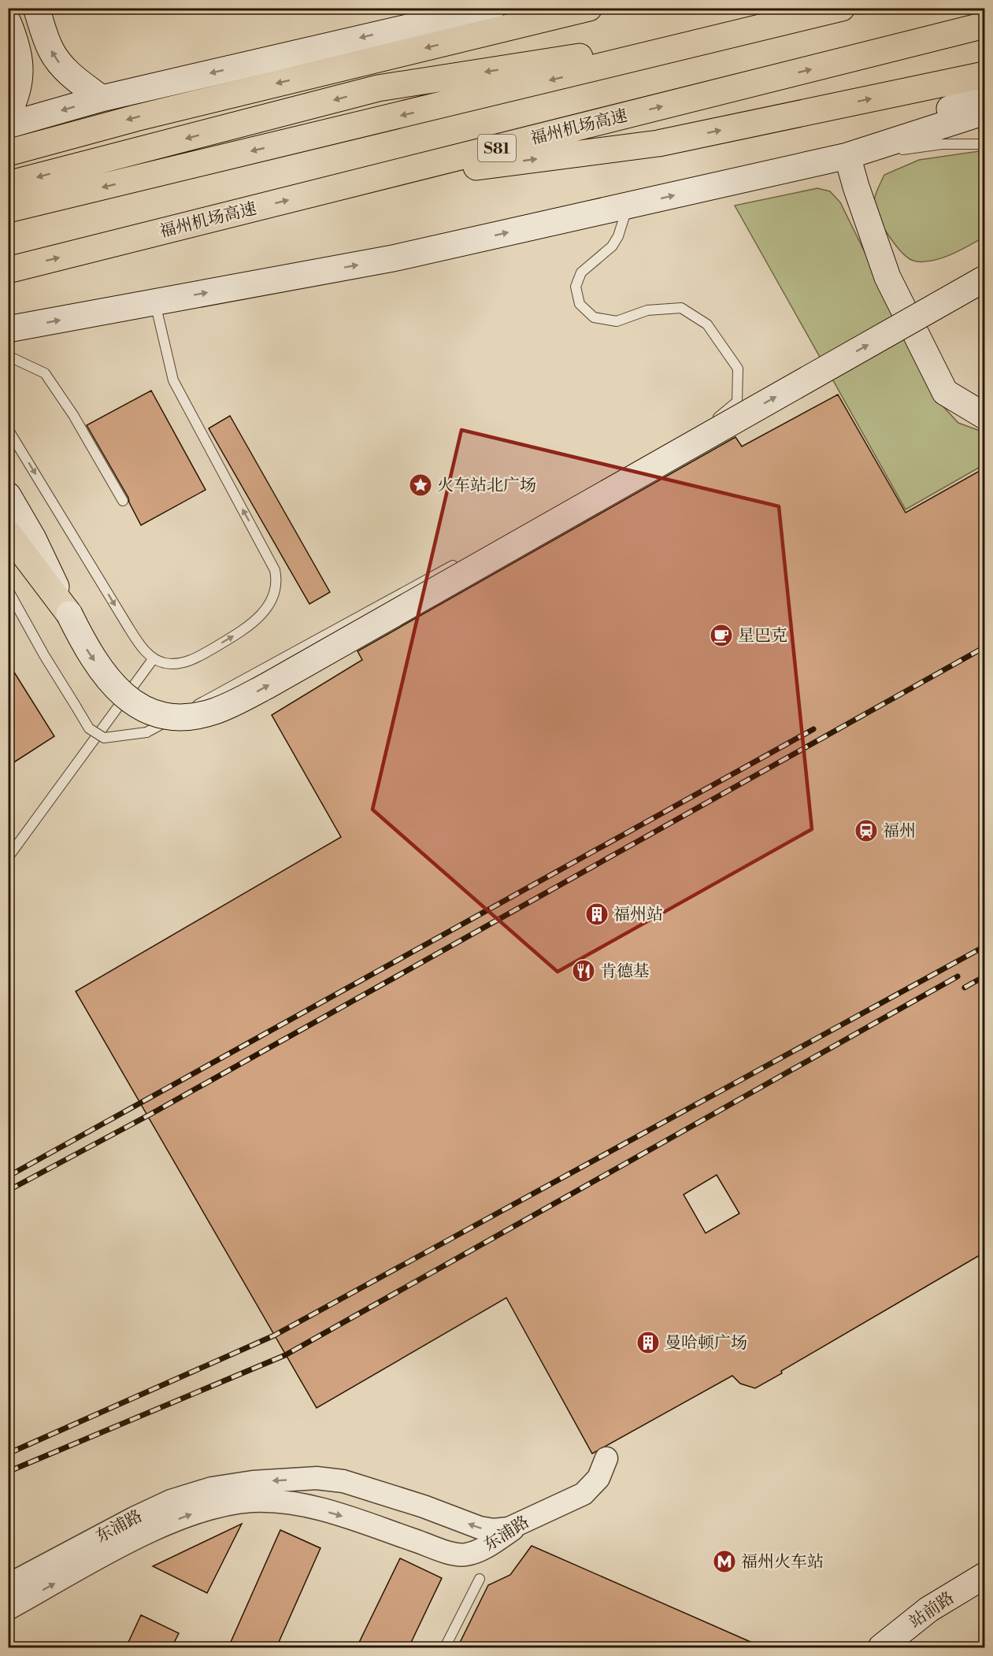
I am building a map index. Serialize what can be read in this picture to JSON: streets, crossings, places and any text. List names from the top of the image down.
{
  "streets": {
    "highway": ["福州机场高速", "S81"],
    "main road": ["站前路"],
    "street": ["东浦路"]
  },
  "places": {
    "place": ["火车站北广场"],
    "cafe": ["星巴克"],
    "station": ["福州"],
    "building": ["福州站", "曼哈顿广场"],
    "restaurant": ["肯德基"],
    "metro station": ["福州火车站"]
  }
}
